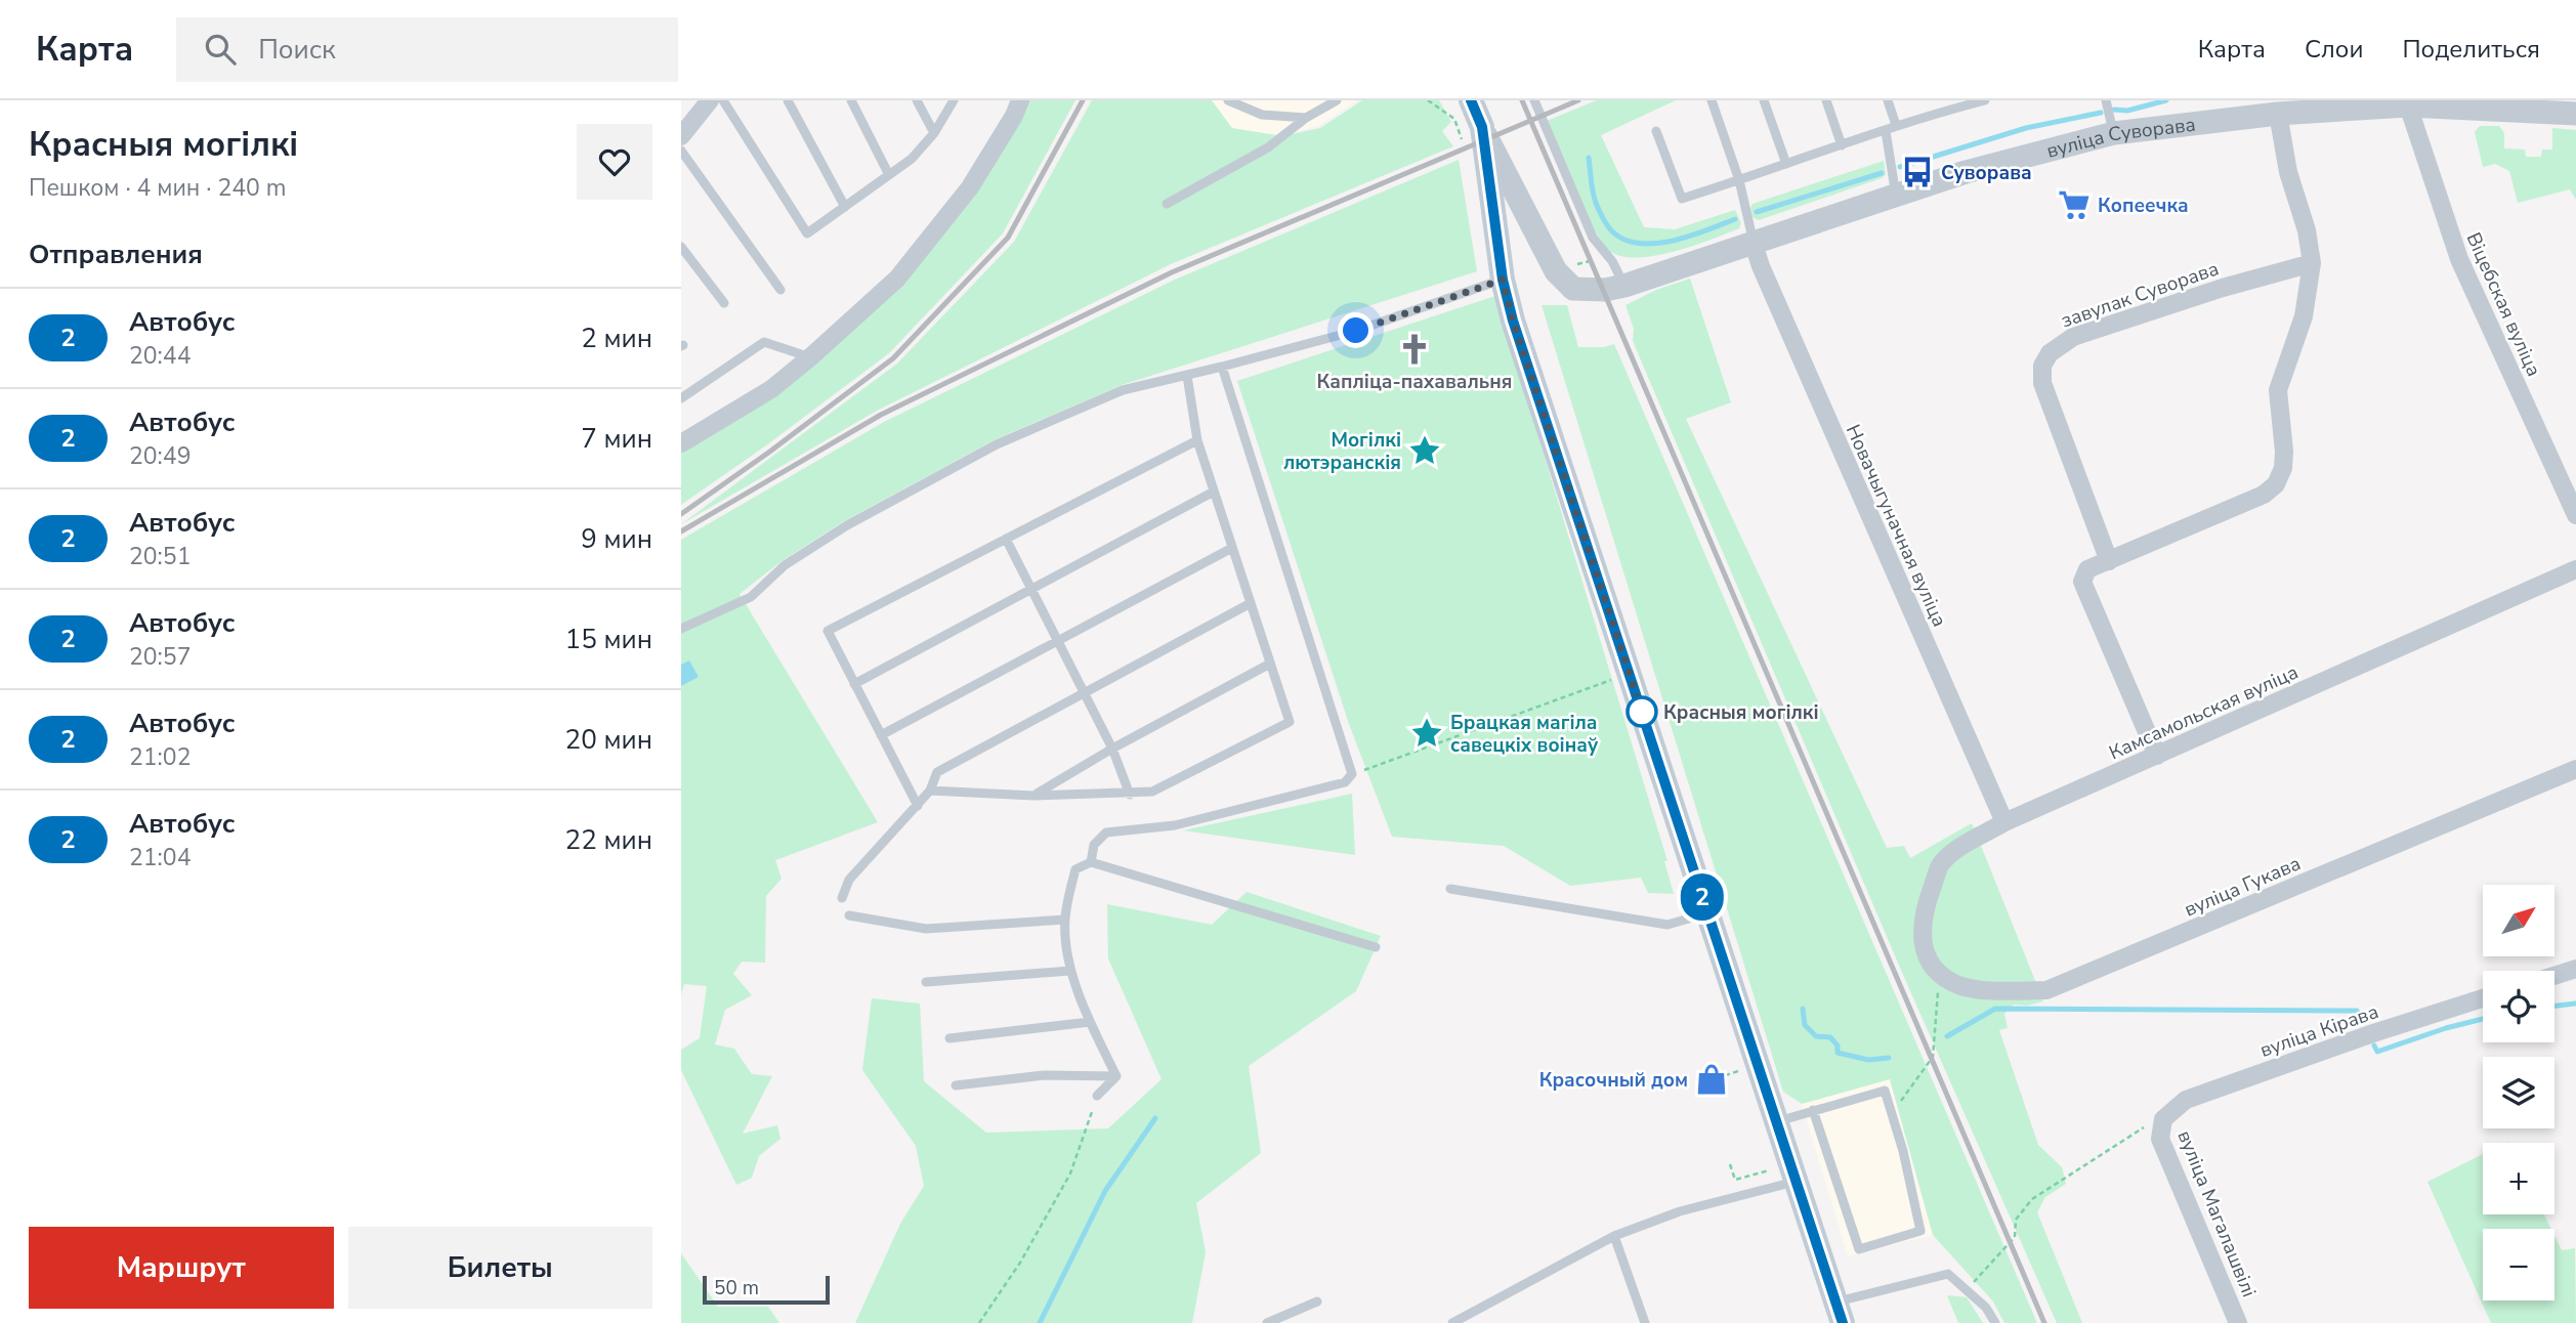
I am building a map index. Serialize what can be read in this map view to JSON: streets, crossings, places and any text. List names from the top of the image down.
{
  "streets": {
    "street": [
      "вуліца Суворава",
      "завулак Суворава",
      "Віцебская вуліца",
      "Новачыгуначная вуліца",
      "Камсамольская вуліца",
      "вуліца Гукава",
      "вуліца Кірава",
      "вуліца Магалашвілі"
    ]
  },
  "crossings": [
    ["вуліца Суворава", "Віцебская вуліца"],
    ["вуліца Суворава", "Новачыгуначная вуліца"],
    ["Новачыгуначная вуліца", "Камсамольская вуліца"],
    ["Камсамольская вуліца", "вуліца Гукава"],
    ["вуліца Кірава", "вуліца Магалашвілі"]
  ],
  "places": {
    "bus stop": ["Суворава"],
    "supermarket": ["Копеечка"],
    "church": ["Капліца-пахавальня"],
    "place": ["Могілкі лютэранскія", "Брацкая магіла савецкіх воінаў"],
    "other": ["Красныя могілкі"],
    "shop": ["Красочный дом"]
  },
  "lines": ["bus line 2"],
  "scale_bar": "50 m",
  "north": "top right",
  "page": {
    "header": "Карта",
    "search": "Поиск",
    "nav": ["Карта", "Слои", "Поделиться"],
    "heading": [
      ["Красныя могілкі", "Пешком · 4 мин · 240 m"],
      "Отправления"
    ],
    "on_map": "2",
    "list": [
      {
        "mark": "2",
        "name": "Автобус",
        "note": "20:44",
        "value": "2 мин"
      },
      {
        "mark": "2",
        "name": "Автобус",
        "note": "20:49",
        "value": "7 мин"
      },
      {
        "mark": "2",
        "name": "Автобус",
        "note": "20:51",
        "value": "9 мин"
      },
      {
        "mark": "2",
        "name": "Автобус",
        "note": "20:57",
        "value": "15 мин"
      },
      {
        "mark": "2",
        "name": "Автобус",
        "note": "21:02",
        "value": "20 мин"
      },
      {
        "mark": "2",
        "name": "Автобус",
        "note": "21:04",
        "value": "22 мин"
      }
    ],
    "map_buttons": ["+", "−"],
    "buttons": ["Маршрут", "Билеты"],
    "scale": "50 m"
  }
}
